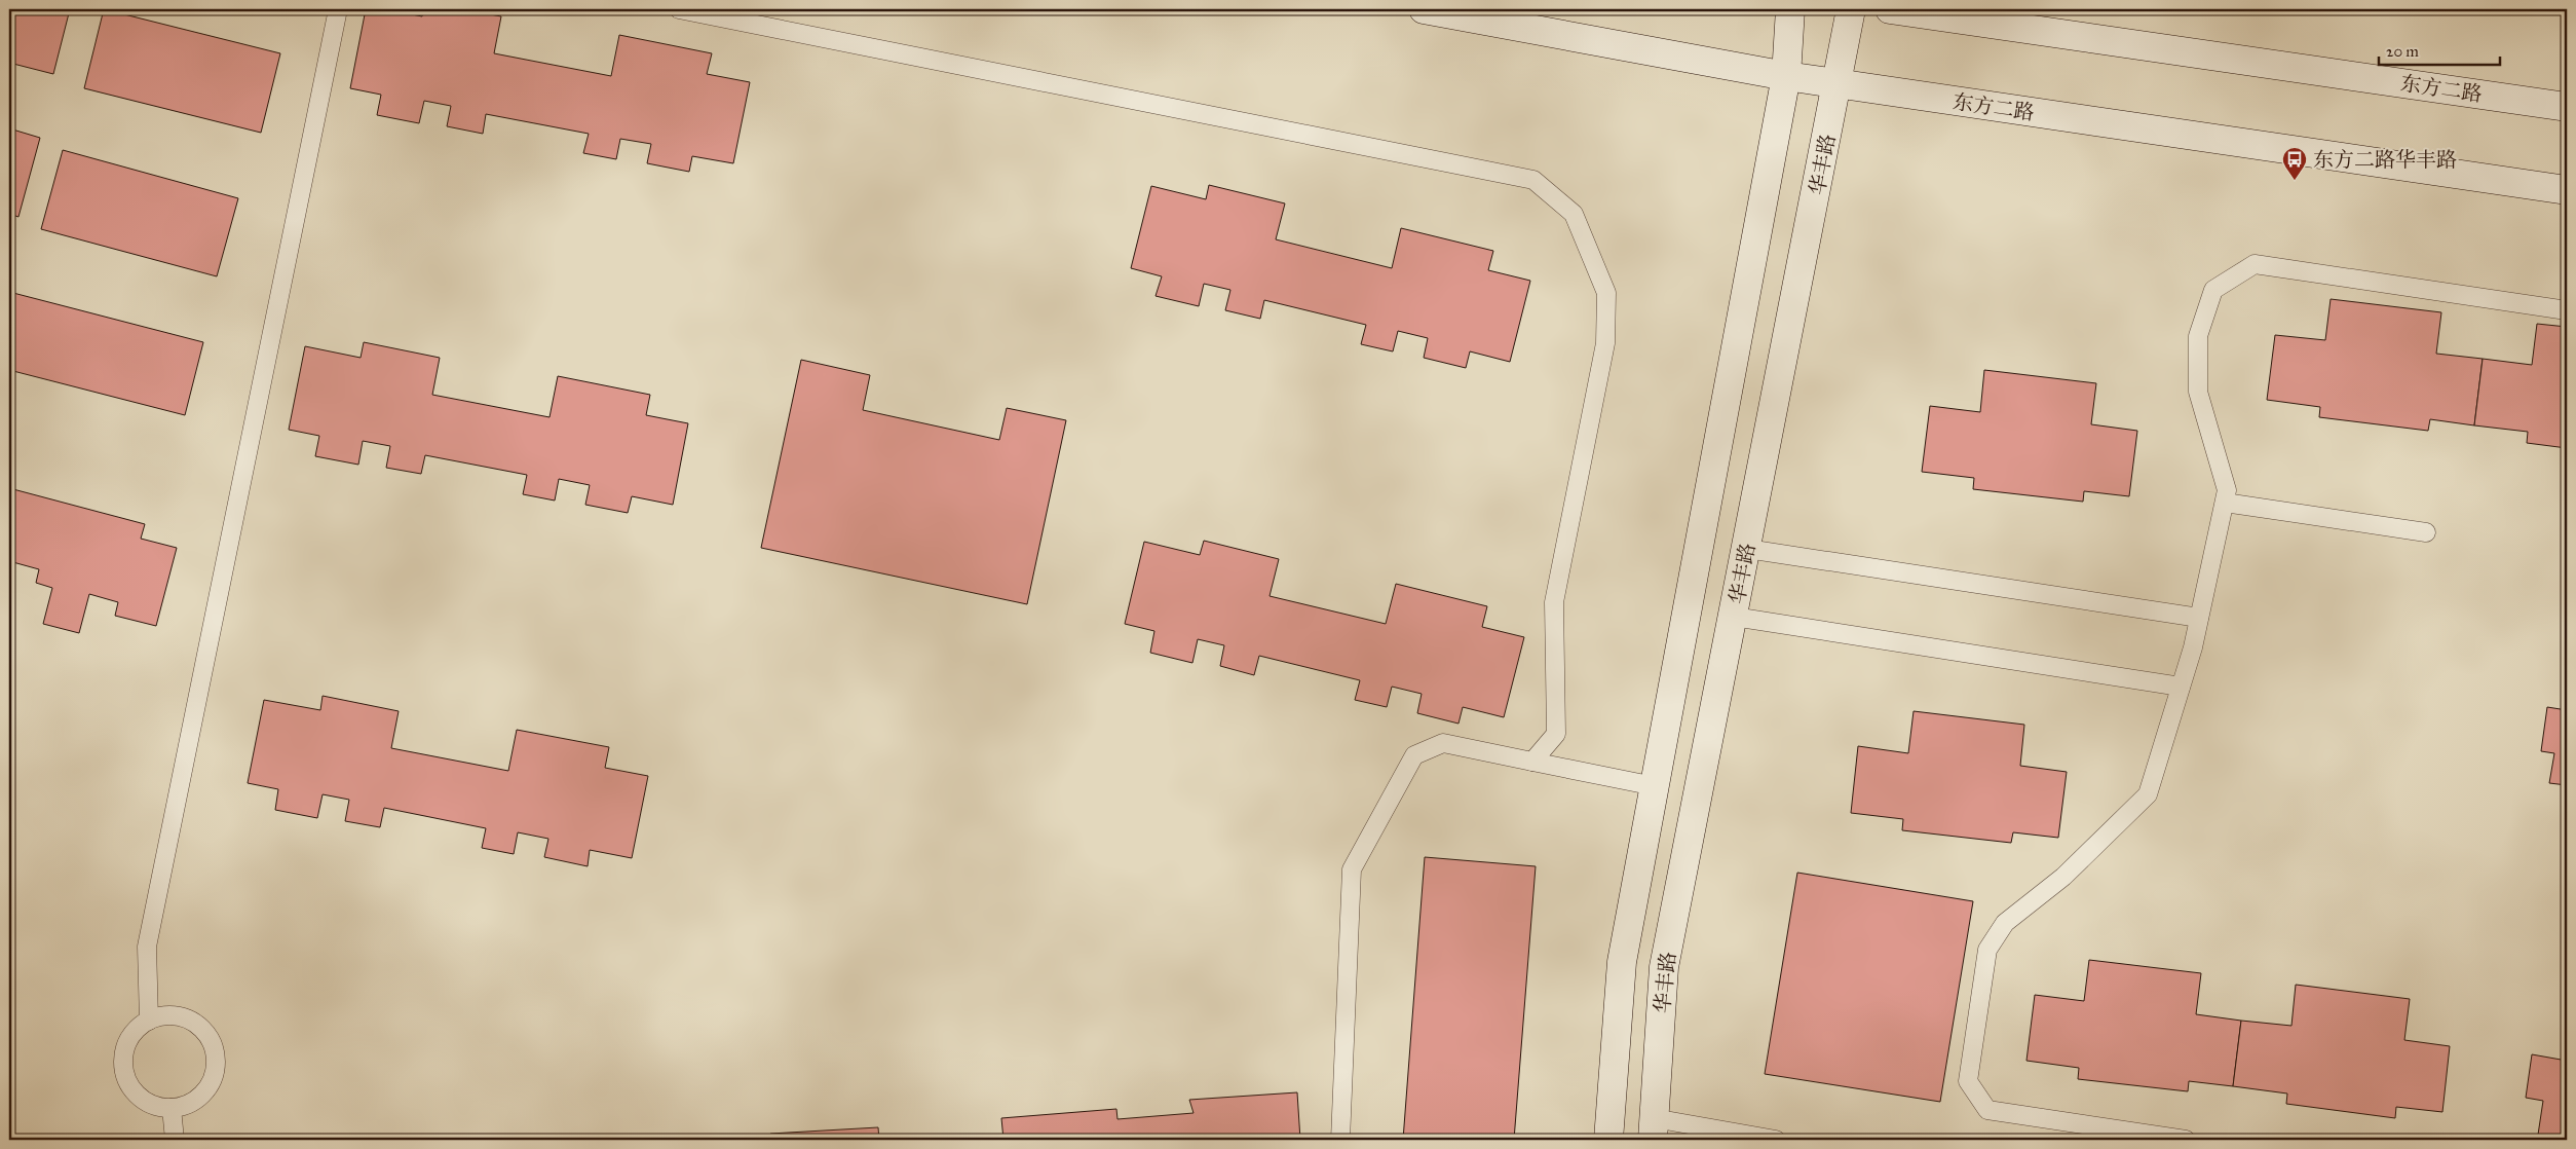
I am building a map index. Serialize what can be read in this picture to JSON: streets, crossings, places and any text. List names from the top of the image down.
{
  "streets": {
    "street": ["东方二路", "华丰路"]
  },
  "crossings": [
    ["东方二路", "华丰路"]
  ],
  "places": {
    "bus stop": ["东方二路华丰路"]
  },
  "scale_bar": "20 m"
}
